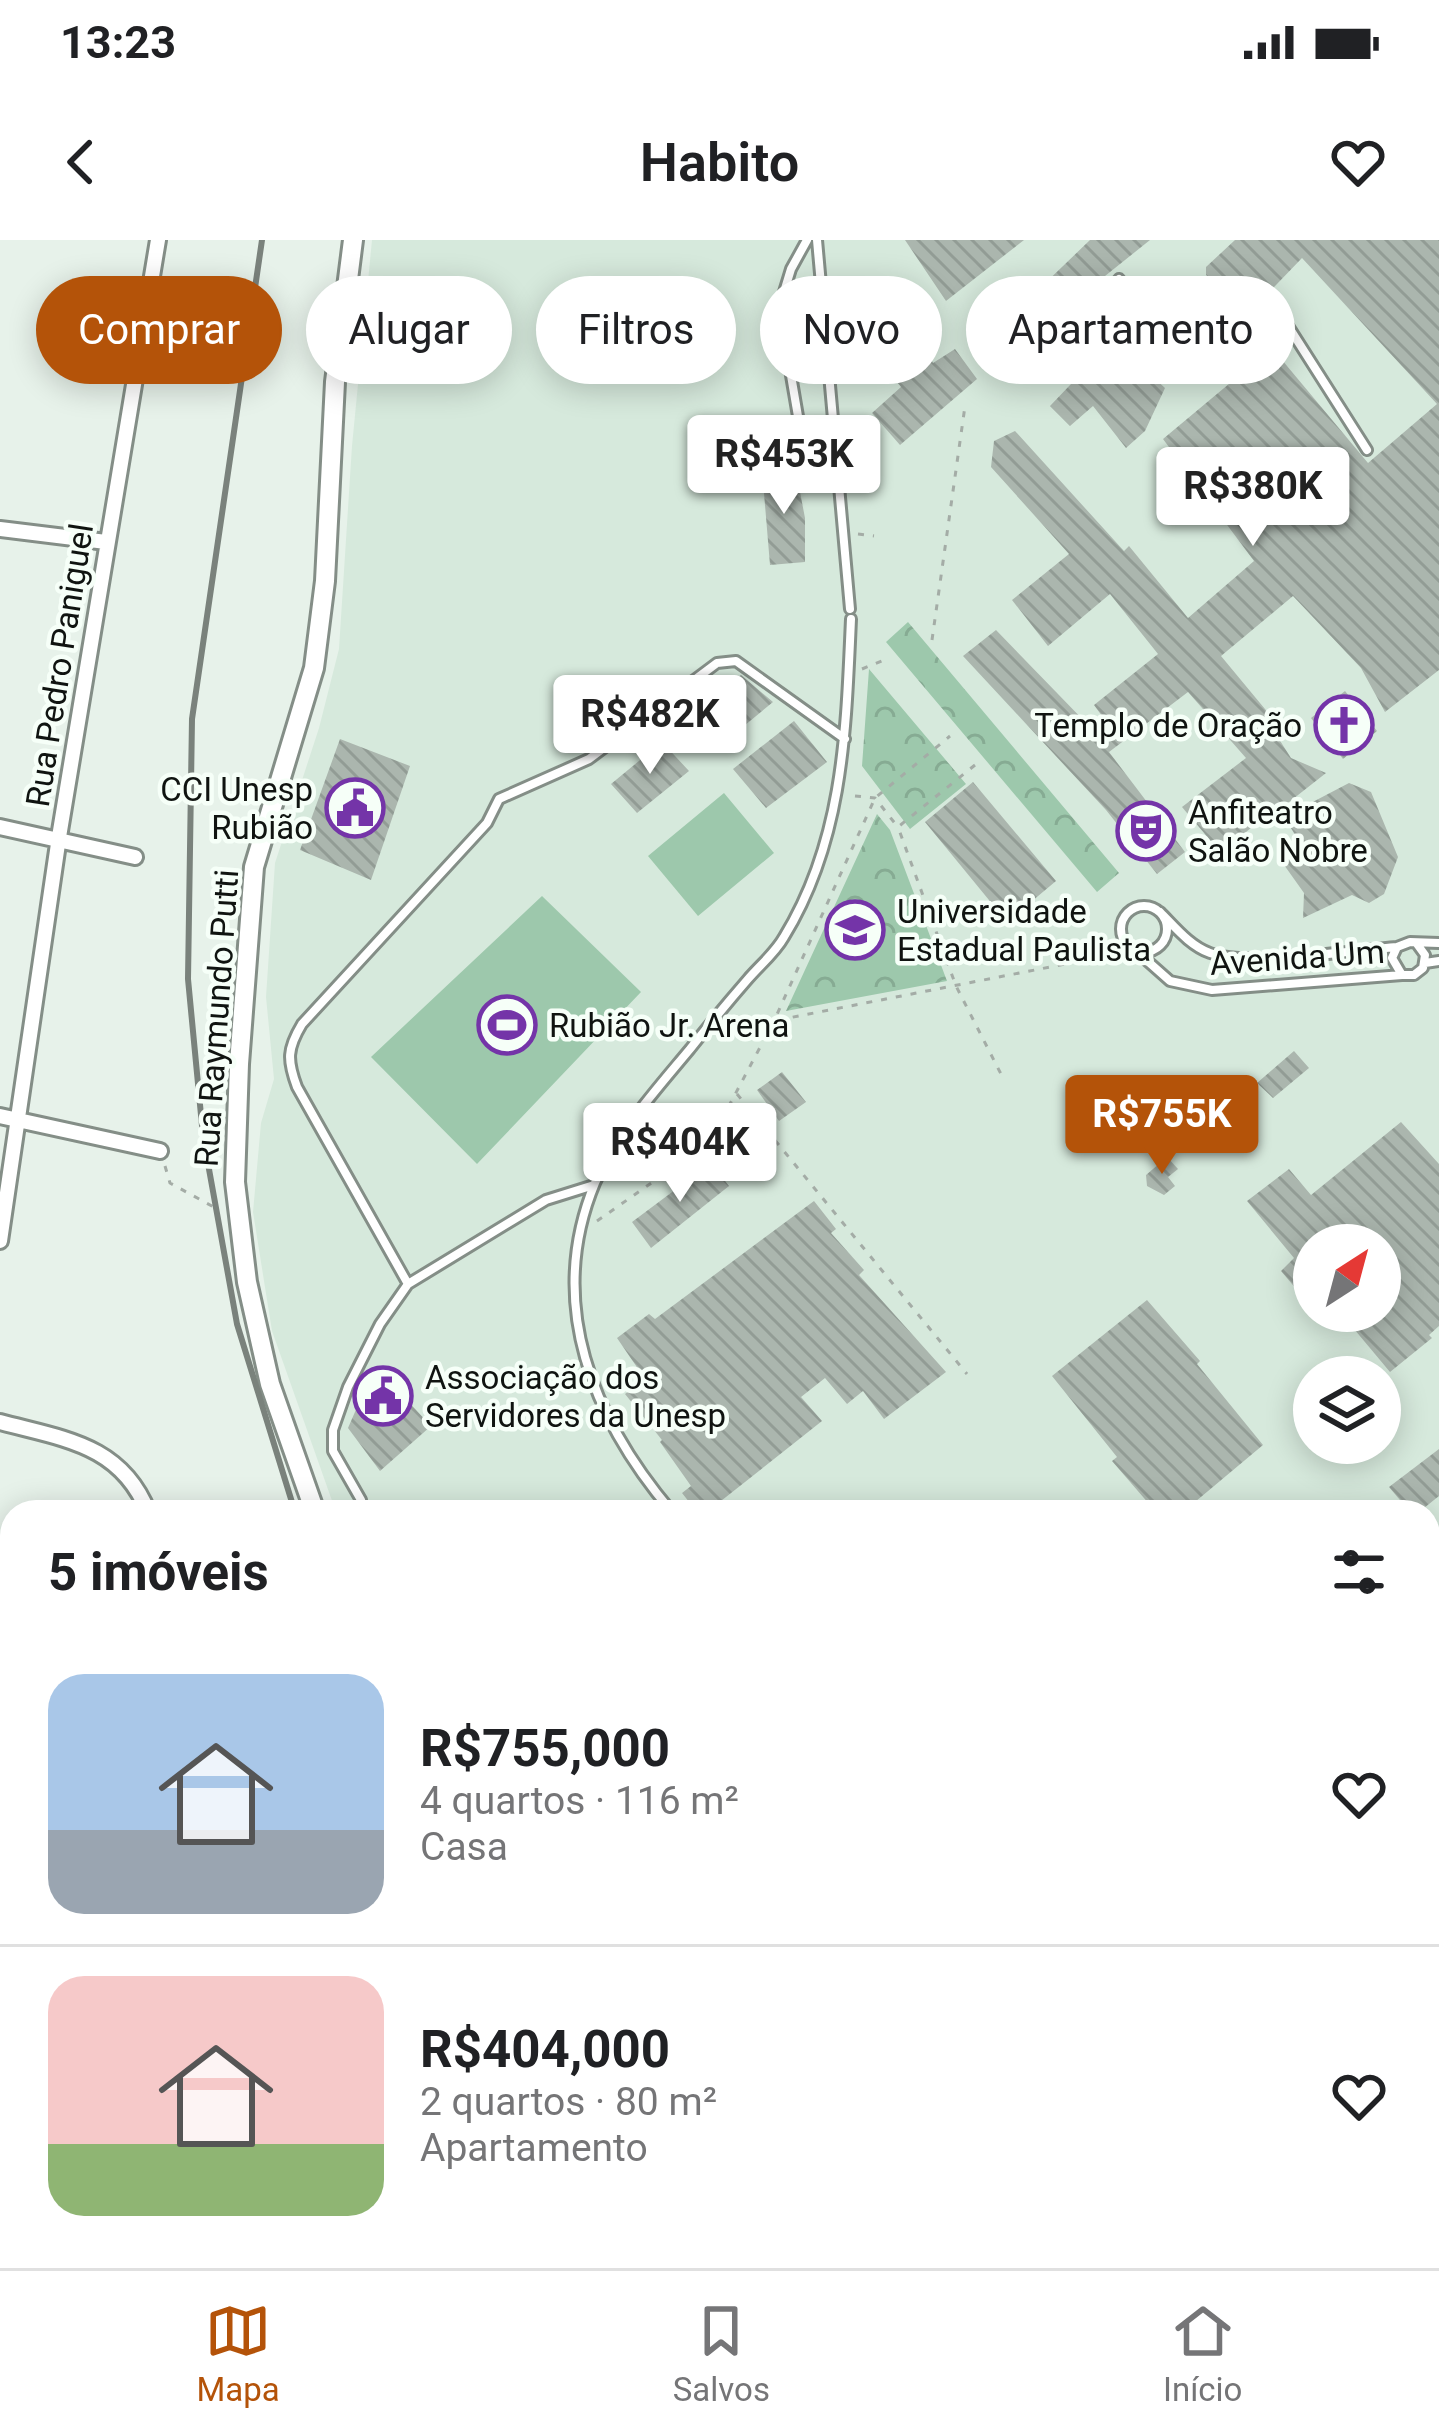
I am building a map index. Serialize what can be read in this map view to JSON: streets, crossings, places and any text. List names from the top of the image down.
{
  "streets": {
    "street": ["Rua Pedro Paniguel", "Rua Raymundo Putti"],
    "lane": ["Avenida Um"]
  },
  "places": {
    "church": ["Templo de Oração"],
    "public building": ["CCI Unesp Rubião", "Associação dos Servidores da Unesp"],
    "theatre": ["Anfiteatro Salão Nobre"],
    "school or university": ["Universidade Estadual Paulista"],
    "sports": ["Rubião Jr. Arena"]
  },
  "north": "top right",
  "page": {
    "status": "13:23",
    "header": "Habito",
    "chip": [
      "Comprar",
      "Alugar",
      "Filtros",
      "Novo",
      "Apartamento"
    ],
    "price": [
      "R$453K",
      "R$380K",
      "R$482K",
      "R$755K",
      "R$404K"
    ],
    "heading": "5 imóveis",
    "list": [
      {
        "name": "R$755,000",
        "note": "4 quartos · 116 m² · Casa"
      },
      {
        "name": "R$404,000",
        "note": "2 quartos · 80 m² · Apartamento"
      }
    ],
    "tabs": ["Mapa", "Salvos", "Início"]
  }
}
